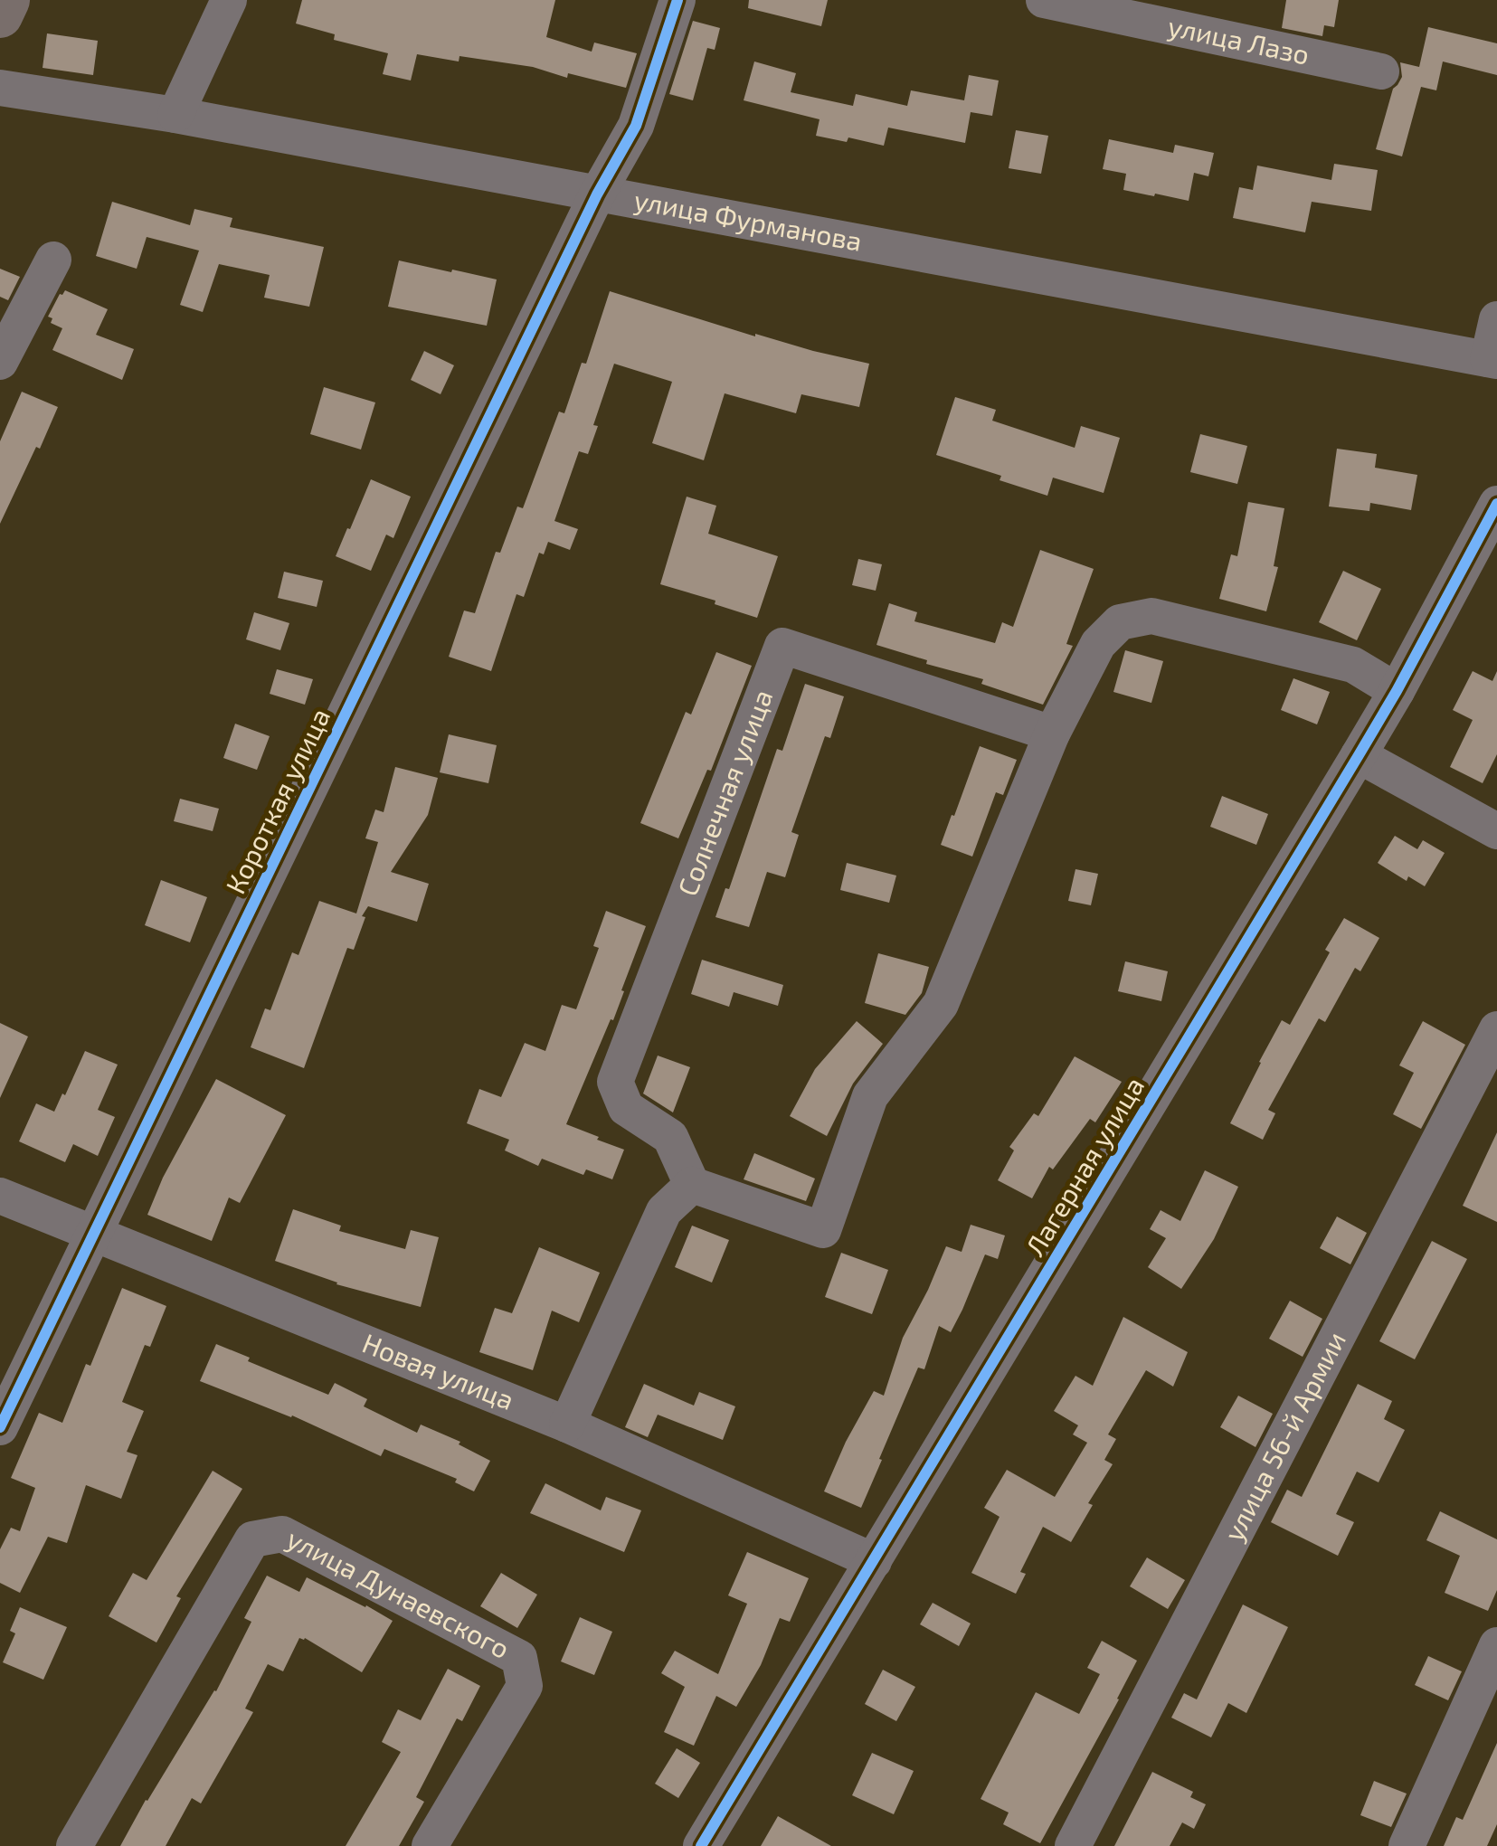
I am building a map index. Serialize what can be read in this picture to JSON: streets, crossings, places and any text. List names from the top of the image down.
{
  "streets": {
    "street": [
      "улица Лазо",
      "улица Фурманова",
      "Солнечная улица",
      "Короткая улица",
      "Лагерная улица",
      "Новая улица",
      "улица 56-й Армии",
      "улица Дунаевского"
    ]
  },
  "crossings": [
    ["улица Фурманова", "Короткая улица"],
    ["Короткая улица", "Новая улица"],
    ["Лагерная улица", "Новая улица"]
  ]
}
